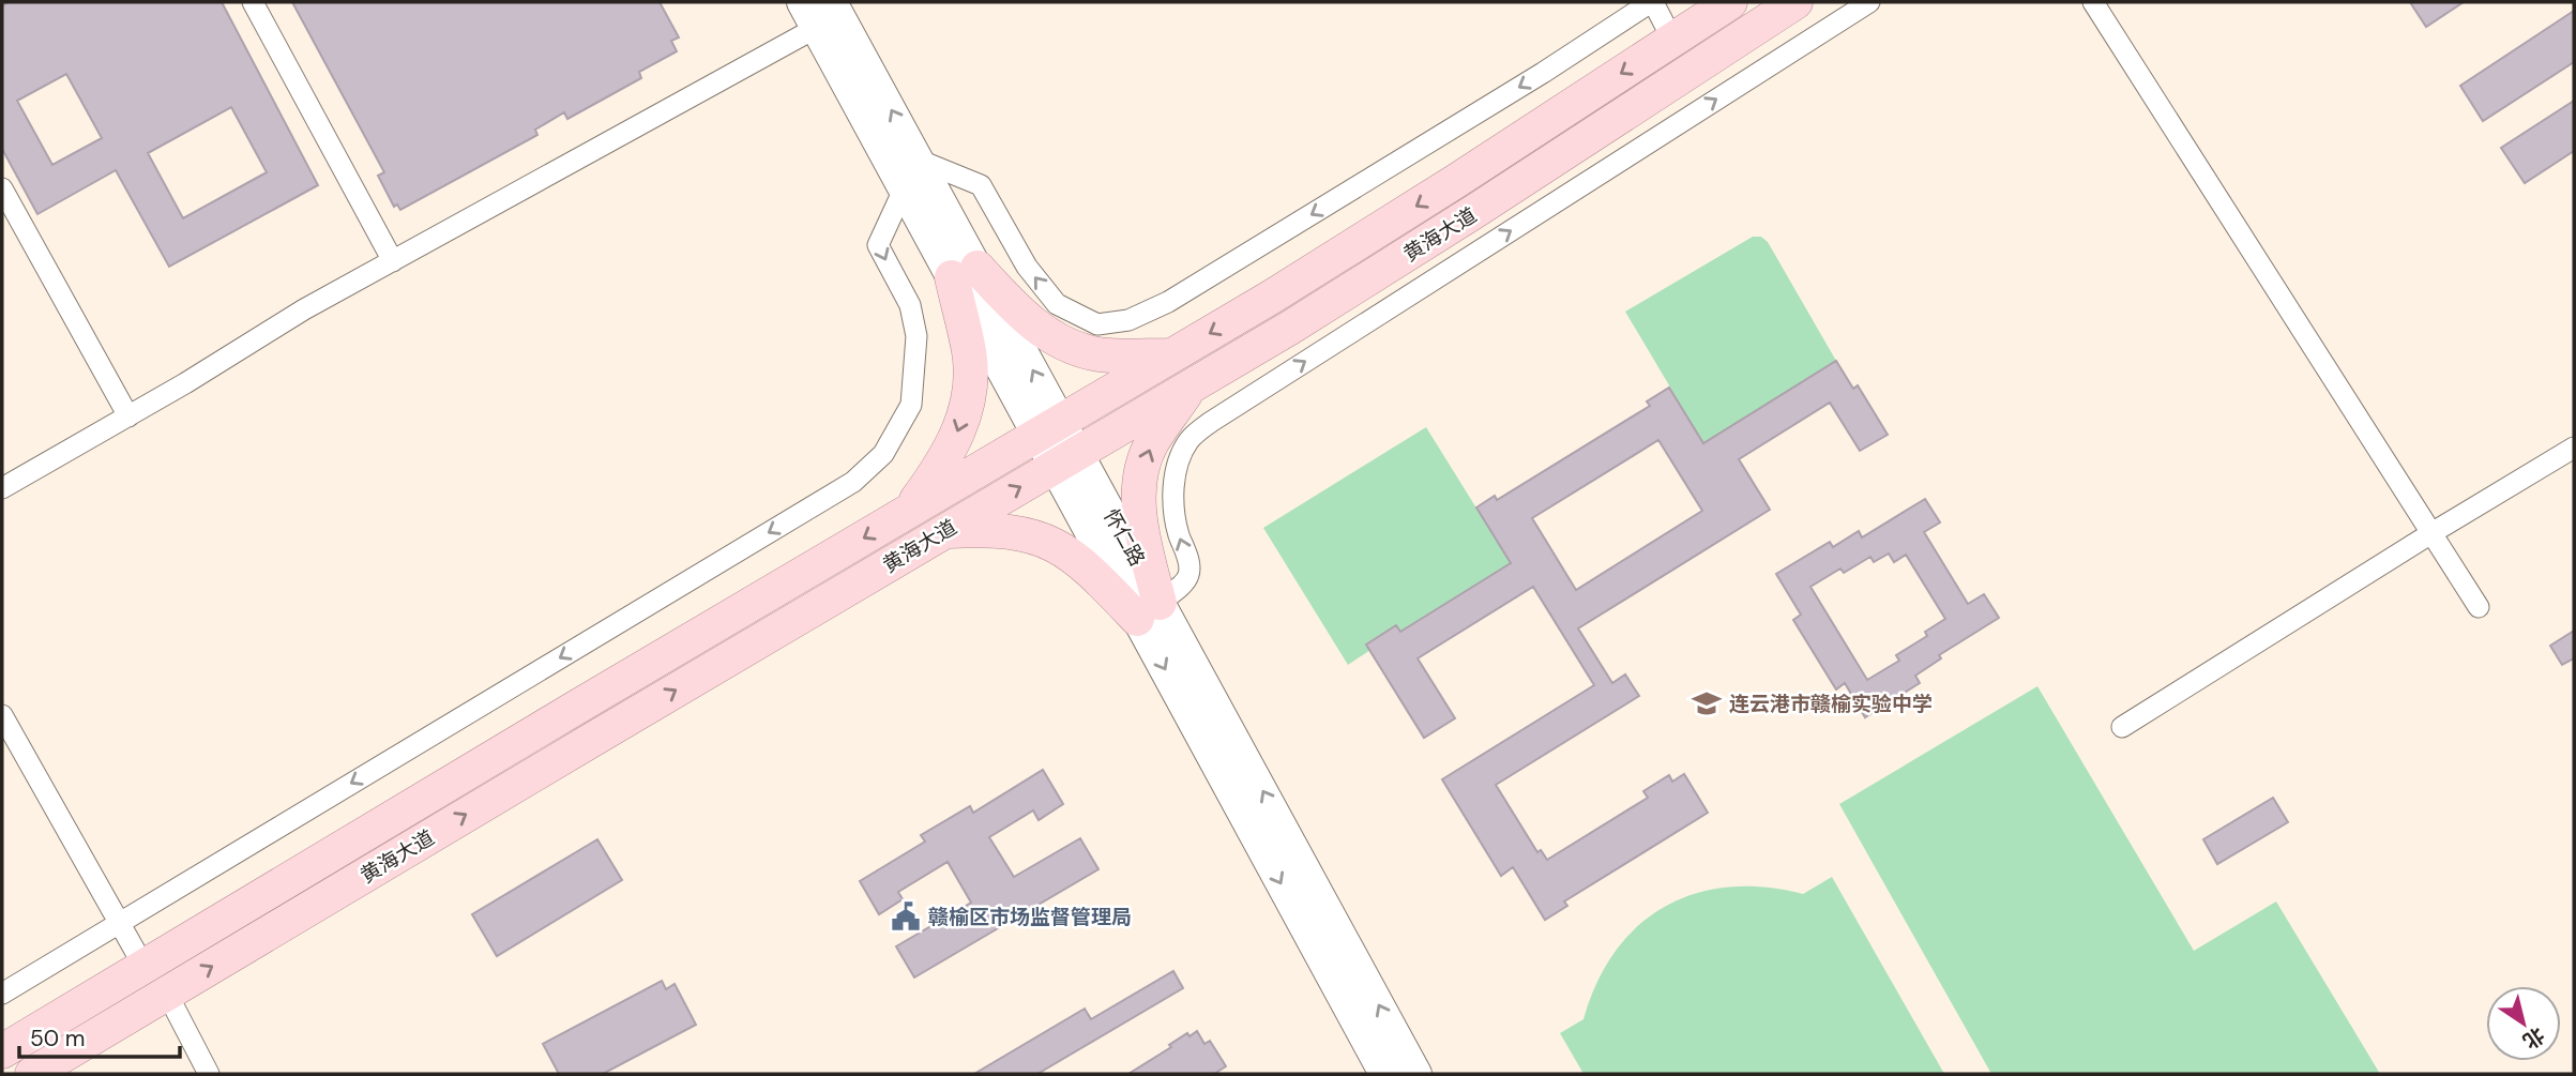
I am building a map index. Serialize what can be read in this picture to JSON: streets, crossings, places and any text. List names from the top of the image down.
{
  "streets": {
    "main road": ["黄海大道", "怀仁路"]
  },
  "crossings": [
    ["黄海大道", "怀仁路"]
  ],
  "places": {
    "school or university": ["连云港市赣榆实验中学"],
    "public building": ["赣榆区市场监督管理局"]
  },
  "scale_bar": "50 m",
  "north": "bottom right"
}
